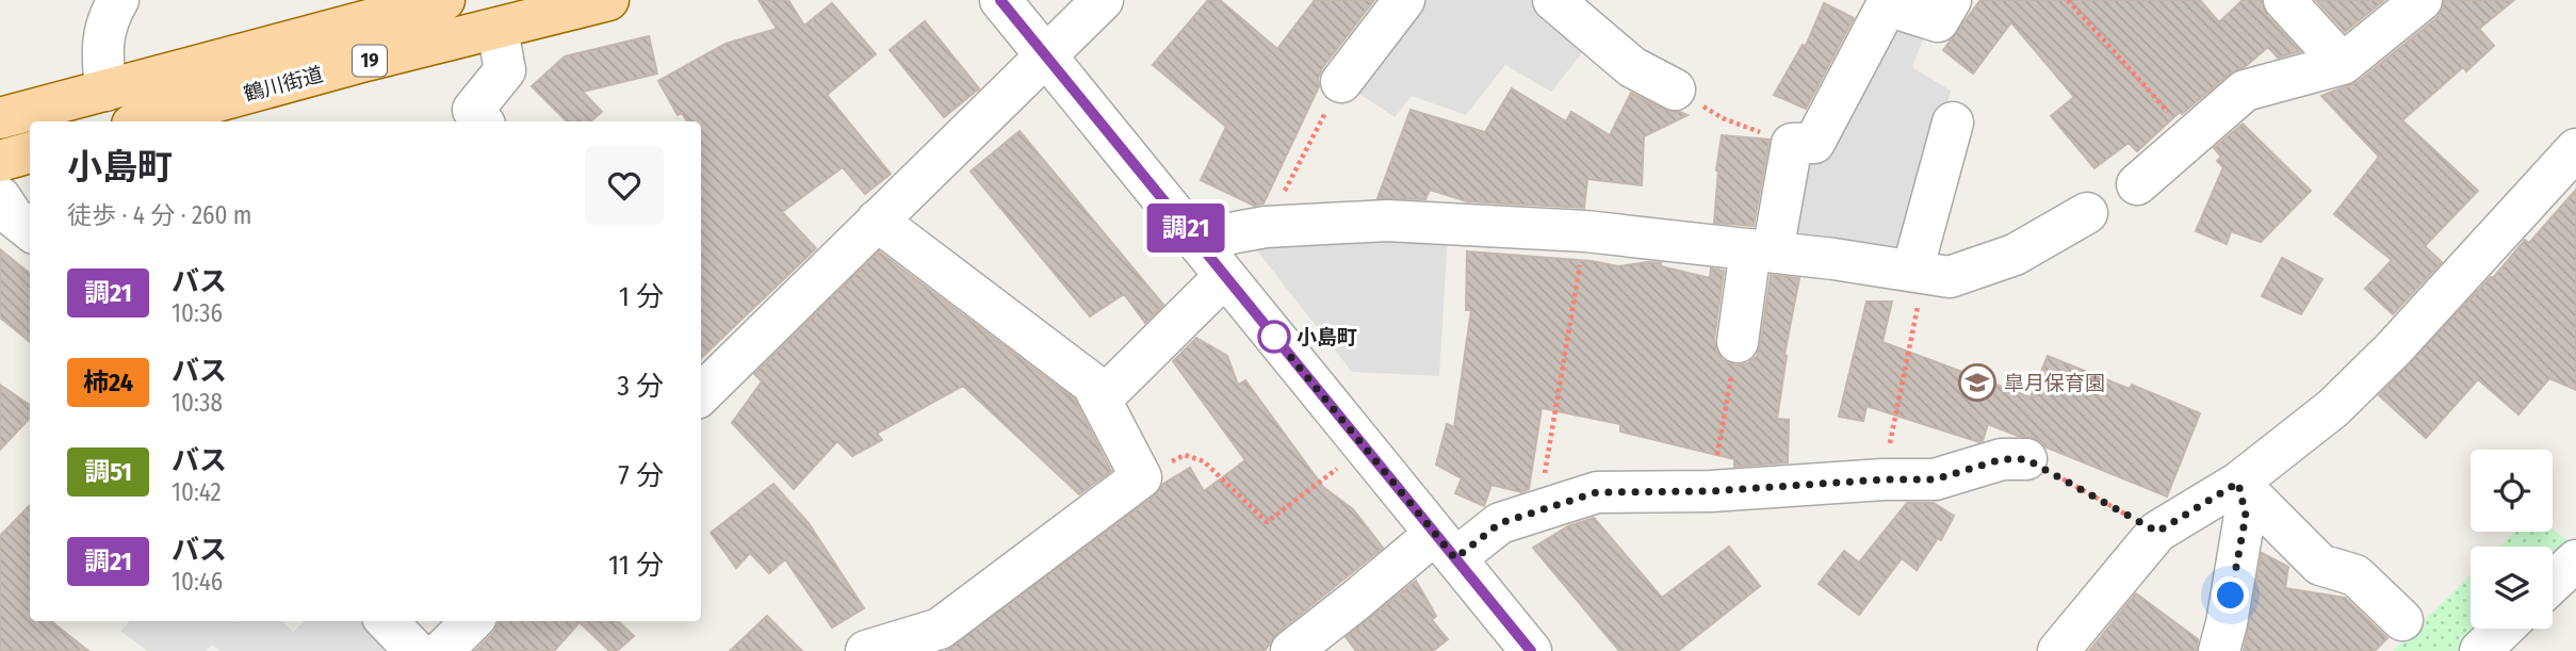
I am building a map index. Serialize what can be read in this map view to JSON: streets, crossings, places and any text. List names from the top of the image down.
{
  "streets": {
    "main road": ["19", "鶴川街道"]
  },
  "places": {
    "other": ["小島町"],
    "school or university": ["皐月保育園"]
  },
  "lines": ["bus line 調21"],
  "page": {
    "on_map": "調21",
    "heading": ["小島町", "徒歩 · 4 分 · 260 m"],
    "list": [
      {
        "mark": "調21",
        "name": "バス",
        "note": "10:36",
        "value": "1 分"
      },
      {
        "mark": "柿24",
        "name": "バス",
        "note": "10:38",
        "value": "3 分"
      },
      {
        "mark": "調51",
        "name": "バス",
        "note": "10:42",
        "value": "7 分"
      },
      {
        "mark": "調21",
        "name": "バス",
        "note": "10:46",
        "value": "11 分"
      }
    ]
  }
}
